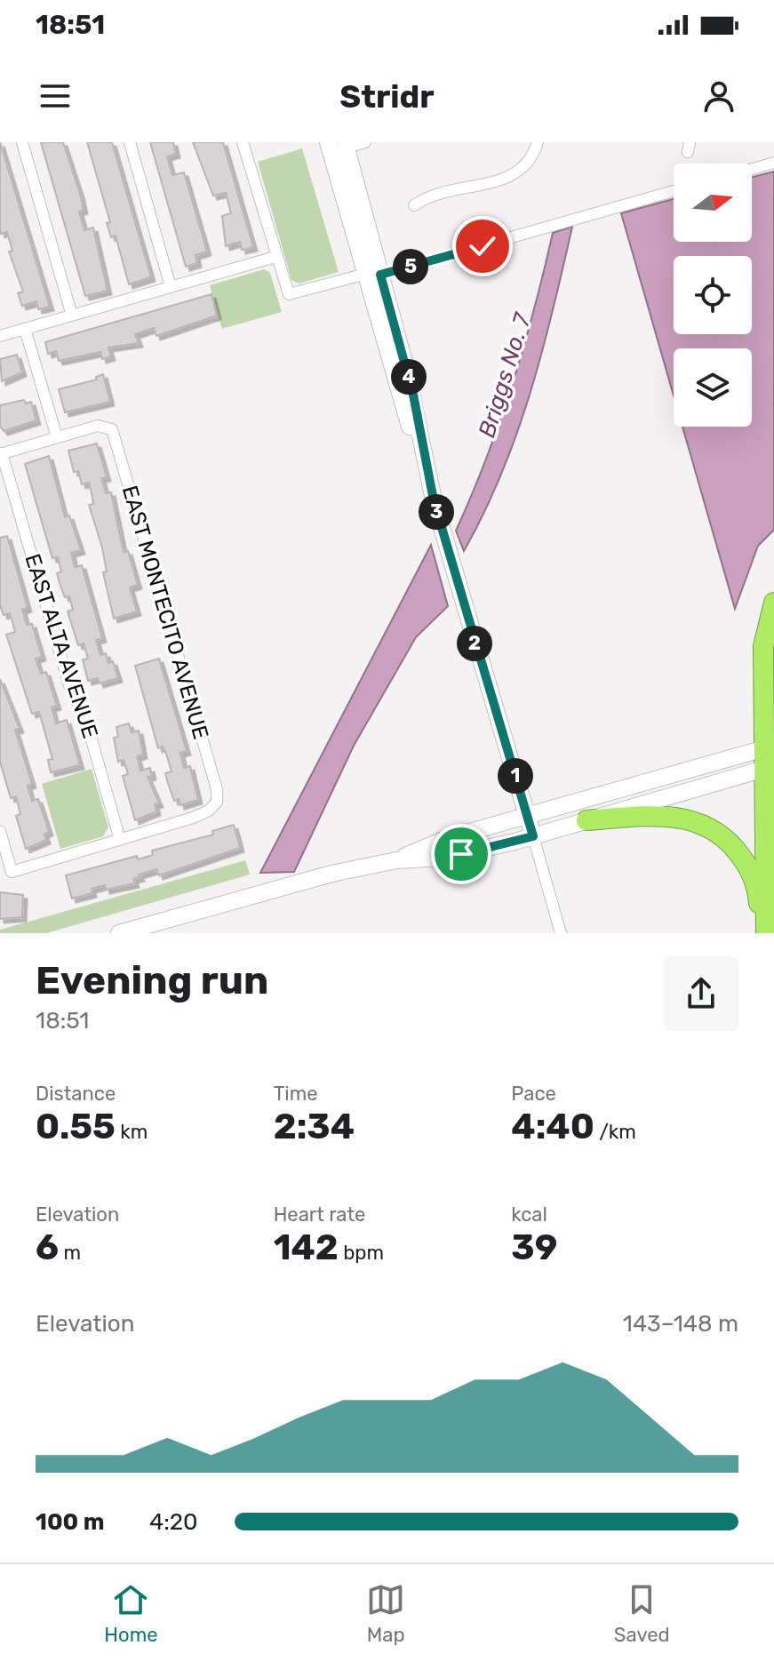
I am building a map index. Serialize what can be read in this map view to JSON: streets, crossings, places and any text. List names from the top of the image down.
{
  "streets": {
    "street": ["EAST MONTECITO AVENUE", "EAST ALTA AVENUE"]
  },
  "crossings": [
    ["EAST MONTECITO AVENUE", "EAST ALTA AVENUE"]
  ],
  "water": ["Briggs No. 7"],
  "north": "right",
  "page": {
    "status": "18:51",
    "header": "Stridr",
    "pins": [
      "5",
      "4",
      "3",
      "2",
      "1"
    ],
    "heading": ["Evening run", "18:51"],
    "stats": [
      ["Distance", "0.55 km"],
      ["Time", "2:34"],
      ["Pace", "4:40 /km"],
      ["Elevation", "6 m"],
      ["Heart rate", "142 bpm"],
      ["kcal", "39"]
    ],
    "chart": ["Elevation", "143–148 m"],
    "list": [
      {
        "name": "100 m",
        "note": "4:20"
      }
    ],
    "tabs": ["Home", "Map", "Saved"]
  }
}
